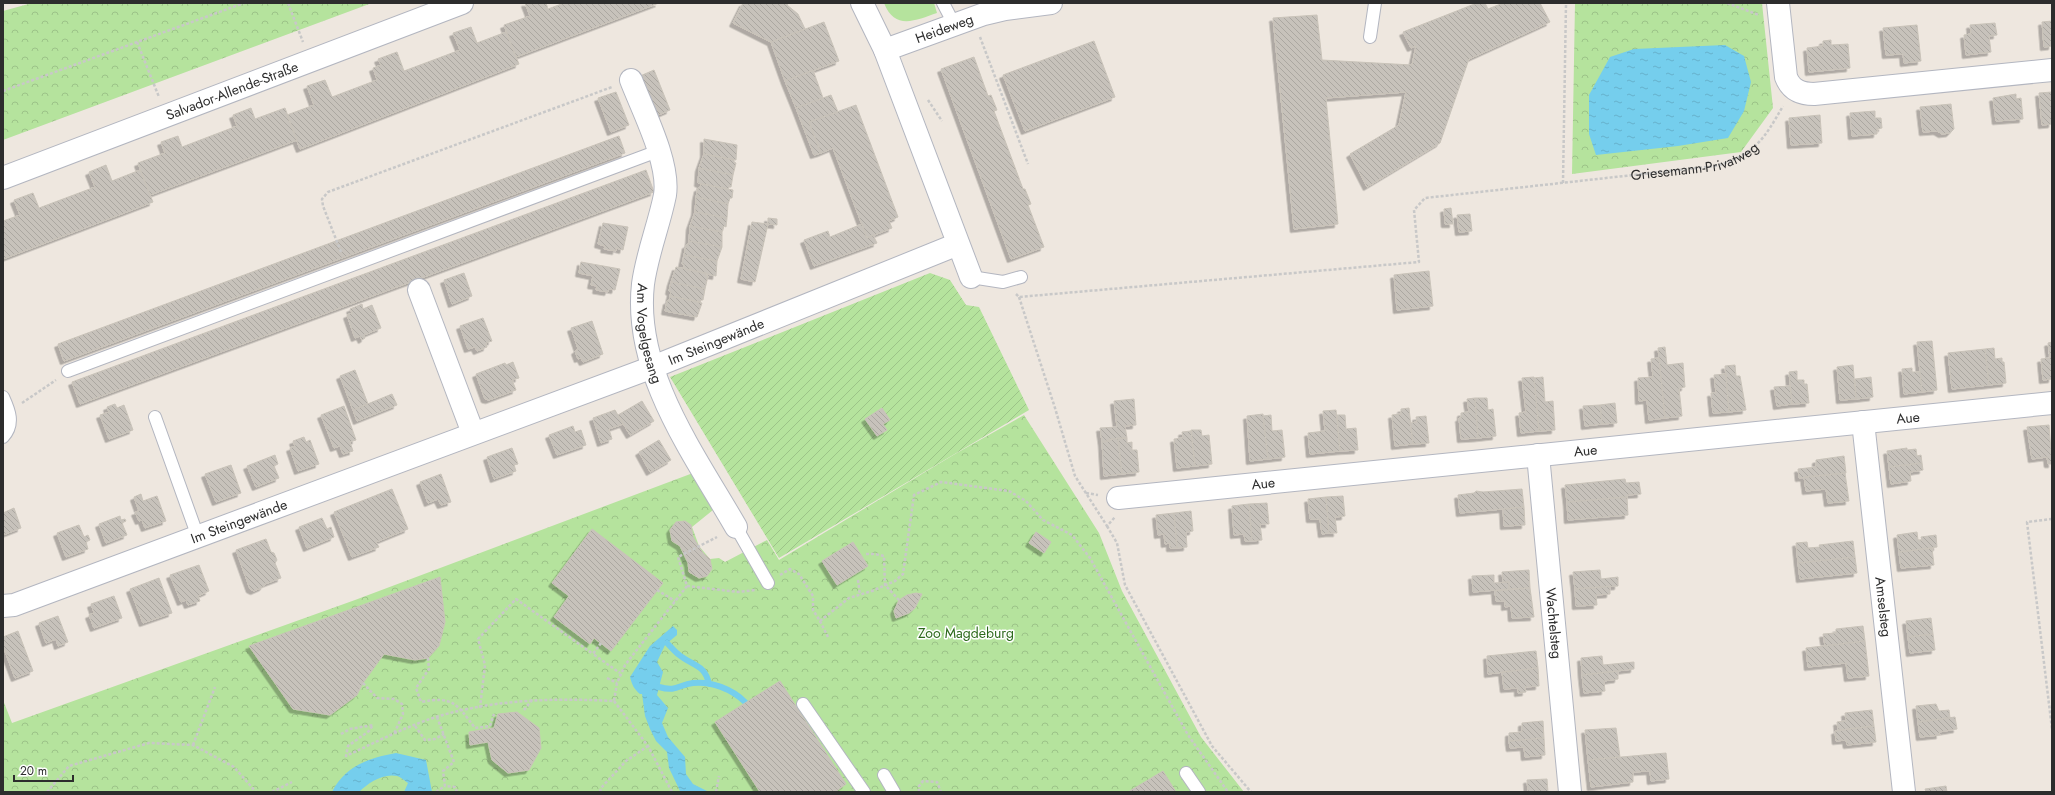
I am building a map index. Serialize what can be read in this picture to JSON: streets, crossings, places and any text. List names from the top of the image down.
{
  "streets": {
    "street": [
      "Heideweg",
      "Salvador-Allende-Straße",
      "Am Vogelgesang",
      "Im Steingewände",
      "Aue",
      "Amselsteg",
      "Wachtelsteg"
    ],
    "path": ["Griesemann-Privatweg"]
  },
  "crossings": [
    ["Am Vogelgesang", "Im Steingewände"],
    ["Aue", "Amselsteg"],
    ["Aue", "Wachtelsteg"]
  ],
  "parks": ["Zoo Magdeburg"],
  "scale_bar": "20 m"
}
